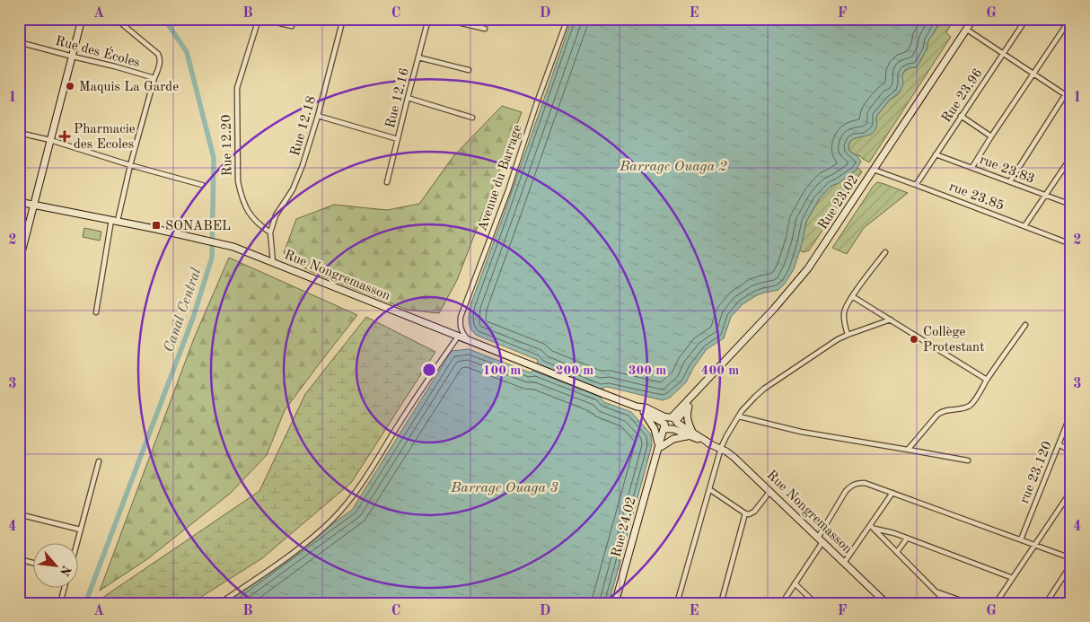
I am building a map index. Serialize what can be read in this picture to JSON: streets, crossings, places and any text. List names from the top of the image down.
{
  "streets": {
    "street": [
      "Rue des Écoles",
      "Rue 23.96",
      "Rue 12.16",
      "Rue 12.18",
      "Rue 12.20",
      "rue 23.83",
      "Avenue du Barrage",
      "rue 23.85",
      "Rue 23.02",
      "Rue Nongremasson",
      "rue 23.120",
      "Rue 24.02"
    ]
  },
  "crossings": [
    ["Rue des Écoles", "Rue Nongremasson"],
    ["Rue 23.96", "rue 23.83"],
    ["Rue 23.96", "rue 23.85"],
    ["Rue 12.18", "Rue 12.20"],
    ["Avenue du Barrage", "Rue Nongremasson"],
    ["rue 23.85", "Rue 23.02"],
    ["Rue 23.02", "Rue Nongremasson"],
    ["Rue 23.02", "Rue 24.02"],
    ["Rue Nongremasson", "Rue 24.02"]
  ],
  "water": ["Barrage Ouaga 2", "Canal Central", "Barrage Ouaga 3"],
  "places": {
    "other": ["Maquis La Garde", "Collège Protestant"],
    "health": ["Pharmacie des Ecoles"],
    "transit": ["SONABEL"]
  },
  "north": "bottom right",
  "grid": {
    "columns": [
      "A",
      "B",
      "C",
      "D",
      "E",
      "F",
      "G"
    ],
    "rows": [
      "1",
      "2",
      "3",
      "4"
    ]
  },
  "rings": [
    "100 m",
    "200 m",
    "300 m",
    "400 m"
  ]
}
